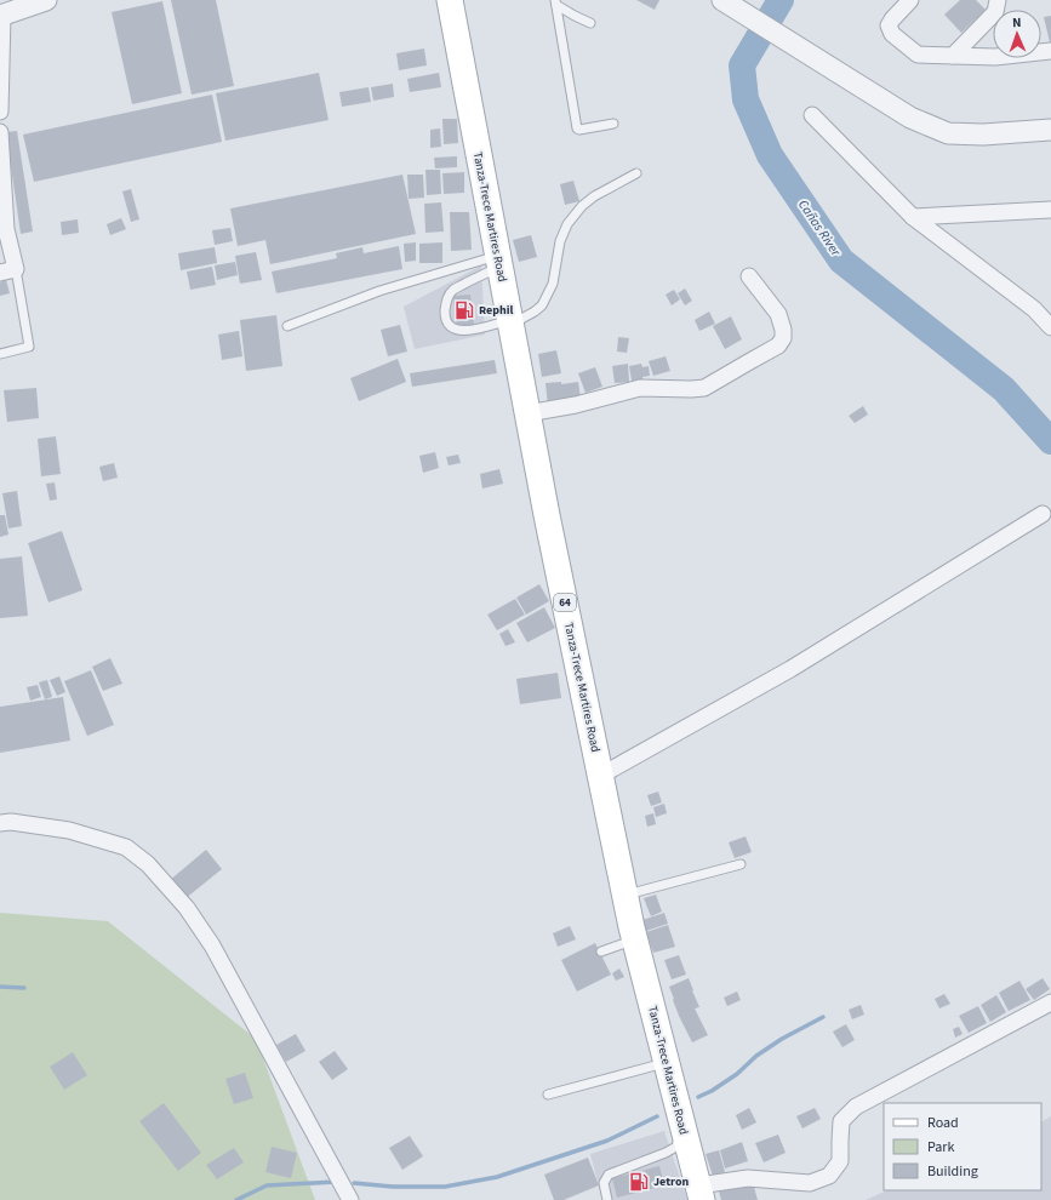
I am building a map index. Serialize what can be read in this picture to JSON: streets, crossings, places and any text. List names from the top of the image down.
{
  "streets": {
    "main road": ["Tanza-Trece Martires Road", "64"]
  },
  "water": ["Cañas River"],
  "places": {
    "fuel station": ["Rephil", "Jetron"]
  },
  "legend": ["Road", "Park", "Building"],
  "north": "top"
}
